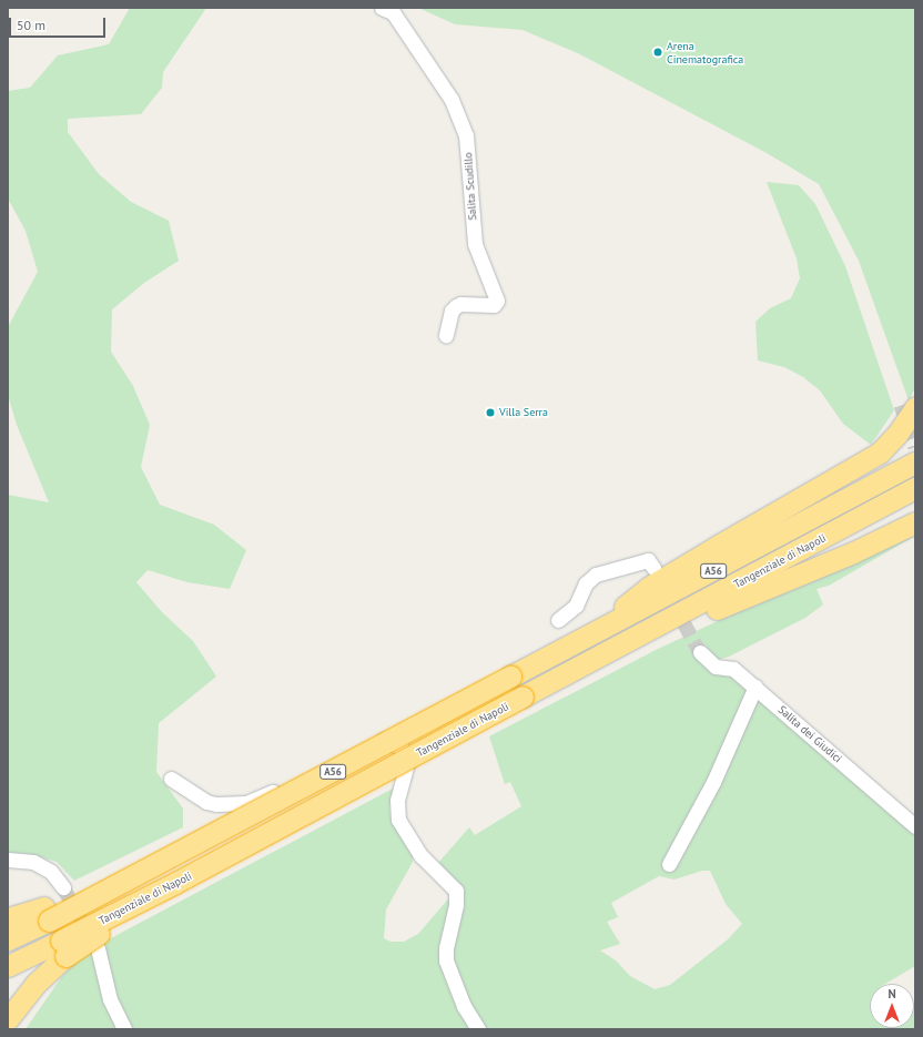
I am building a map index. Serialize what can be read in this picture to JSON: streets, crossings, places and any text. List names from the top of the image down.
{
  "streets": {
    "highway": ["Tangenziale di Napoli", "A56"],
    "street": ["Salita Scudillo", "Salita dei Giudici"]
  },
  "places": ["Arena Cinematografica", "Villa Serra"],
  "scale_bar": "50 m",
  "north": "top"
}
